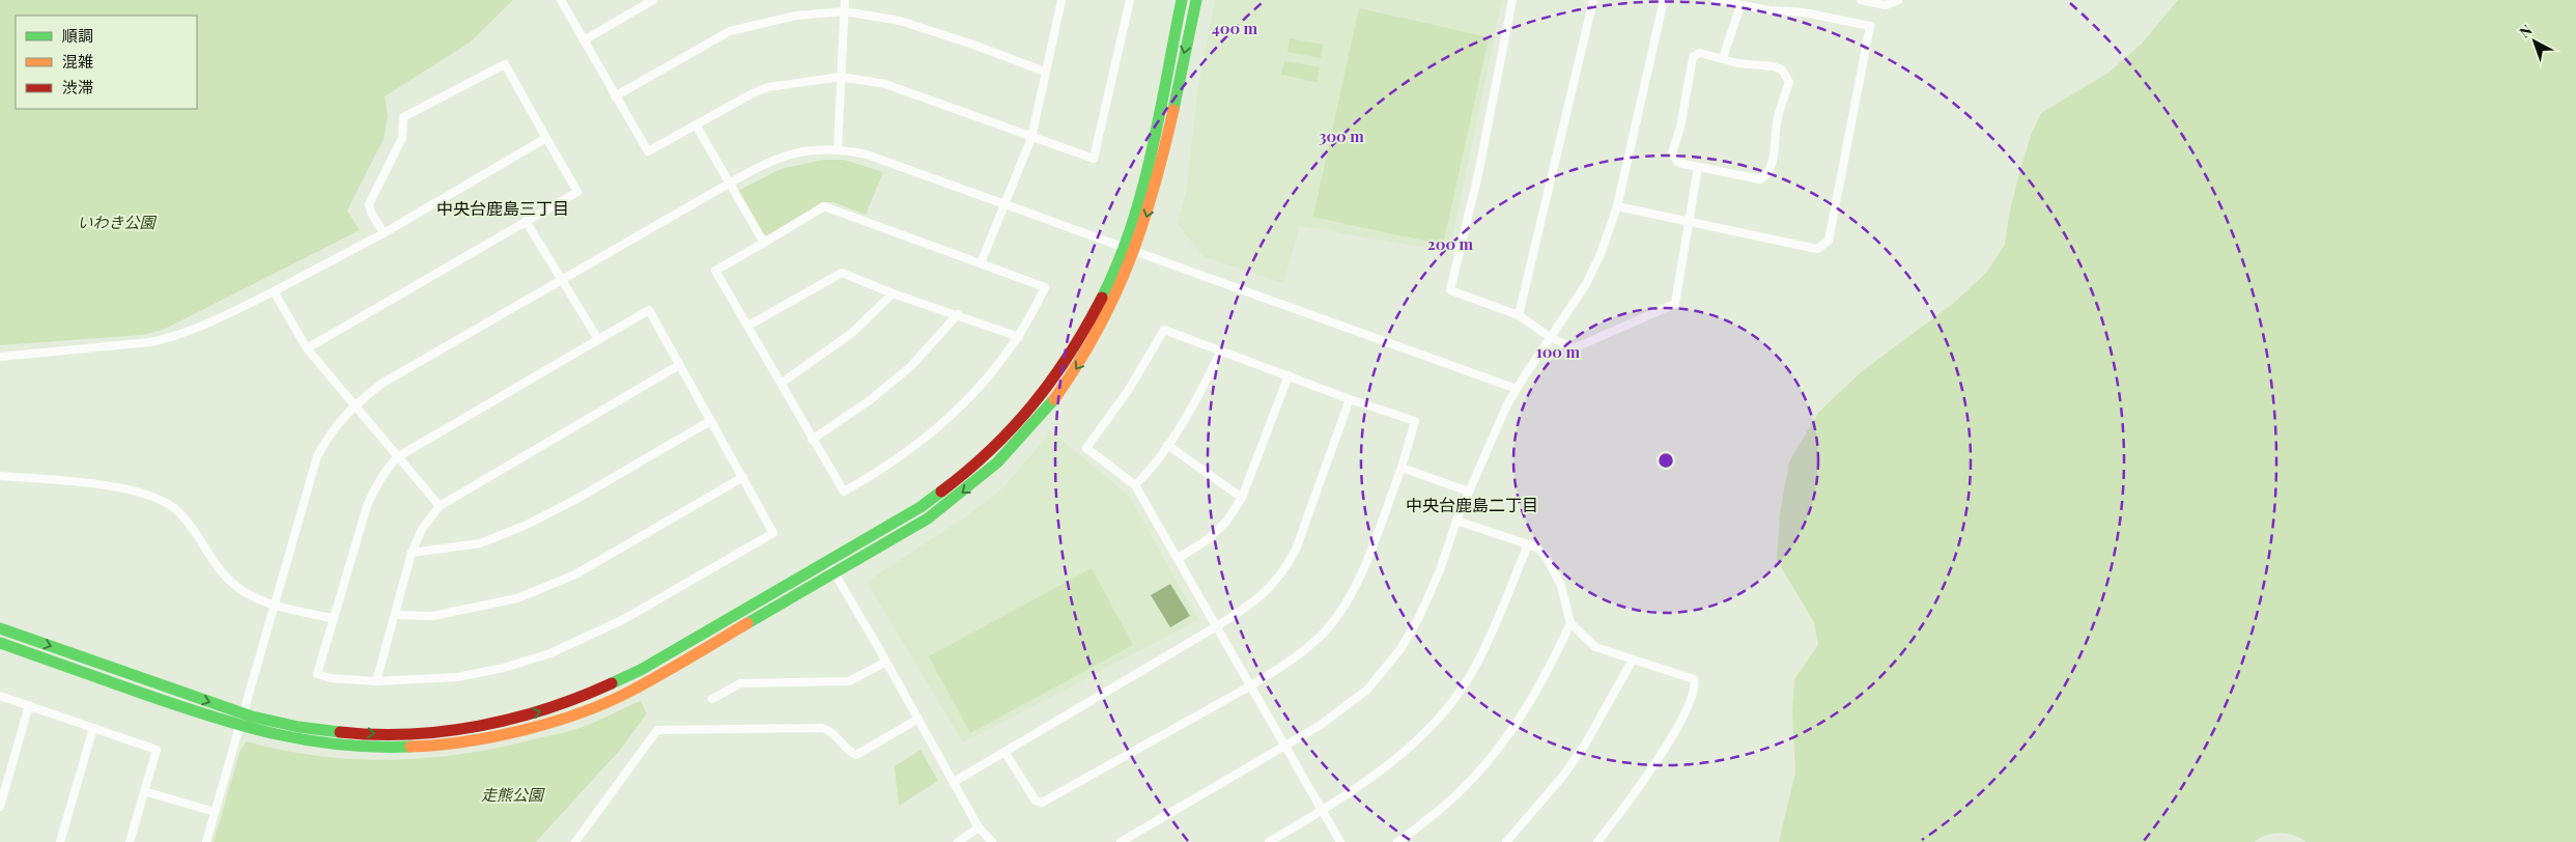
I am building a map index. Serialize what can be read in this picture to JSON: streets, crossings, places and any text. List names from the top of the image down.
{
  "districts": ["中央台鹿島三丁目", "中央台鹿島二丁目"],
  "parks": ["いわき公園", "走熊公園"],
  "legend": ["順調", "混雑", "渋滞"],
  "north": "top left",
  "rings": [
    "400 m",
    "300 m",
    "200 m",
    "100 m"
  ]
}
